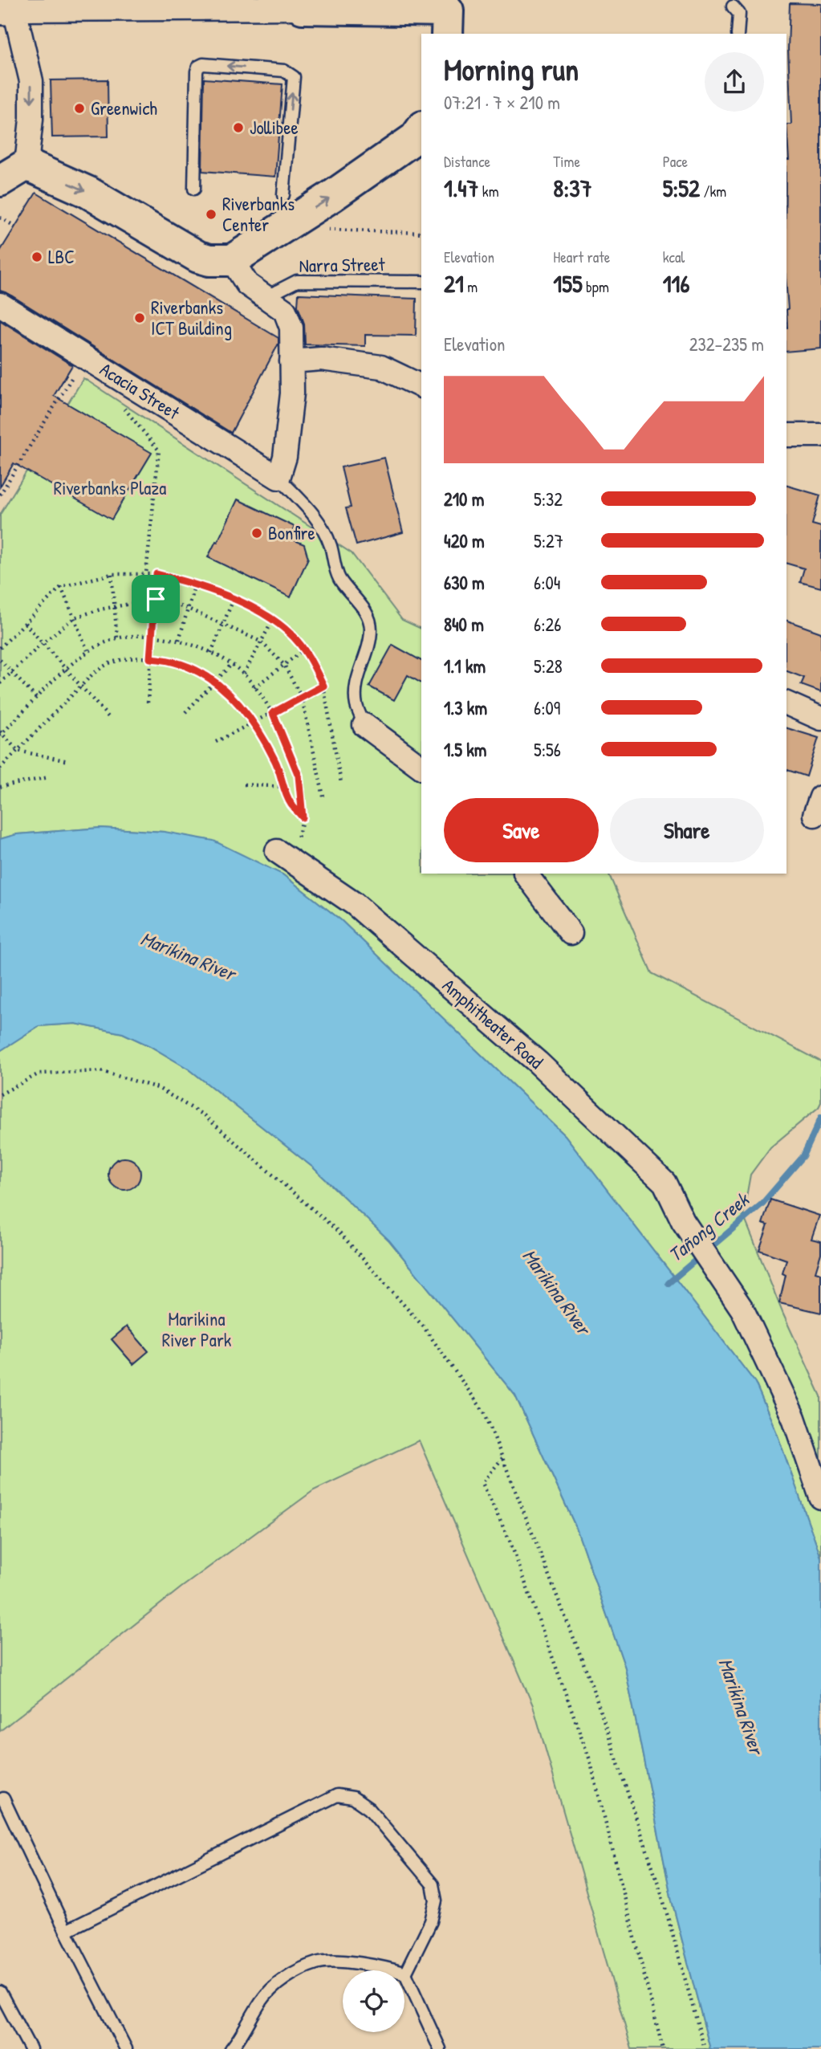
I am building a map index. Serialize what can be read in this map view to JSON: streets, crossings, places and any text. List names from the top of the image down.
{
  "streets": {
    "street": ["Acacia Street", "Amphitheater Road"],
    "lane": ["Narra Street"]
  },
  "water": ["Marikina River", "Tañong Creek"],
  "parks": ["Riverbanks Plaza", "Marikina River Park"],
  "places": [
    "Greenwich",
    "Jollibee",
    "Riverbanks Center",
    "LBC",
    "Riverbanks ICT Building",
    "Bonfire"
  ],
  "page": {
    "heading": ["Morning run", "07:21 · 7 × 210 m"],
    "stats": [
      ["Distance", "1.47 km"],
      ["Time", "8:37"],
      ["Pace", "5:52 /km"],
      ["Elevation", "21 m"],
      ["Heart rate", "155 bpm"],
      ["kcal", "116"]
    ],
    "chart": ["Elevation", "232–235 m"],
    "list": [
      {
        "name": "210 m",
        "note": "5:32"
      },
      {
        "name": "420 m",
        "note": "5:27"
      },
      {
        "name": "630 m",
        "note": "6:04"
      },
      {
        "name": "840 m",
        "note": "6:26"
      },
      {
        "name": "1.1 km",
        "note": "5:28"
      },
      {
        "name": "1.3 km",
        "note": "6:09"
      },
      {
        "name": "1.5 km",
        "note": "5:56"
      }
    ],
    "buttons": ["Save", "Share"]
  }
}
